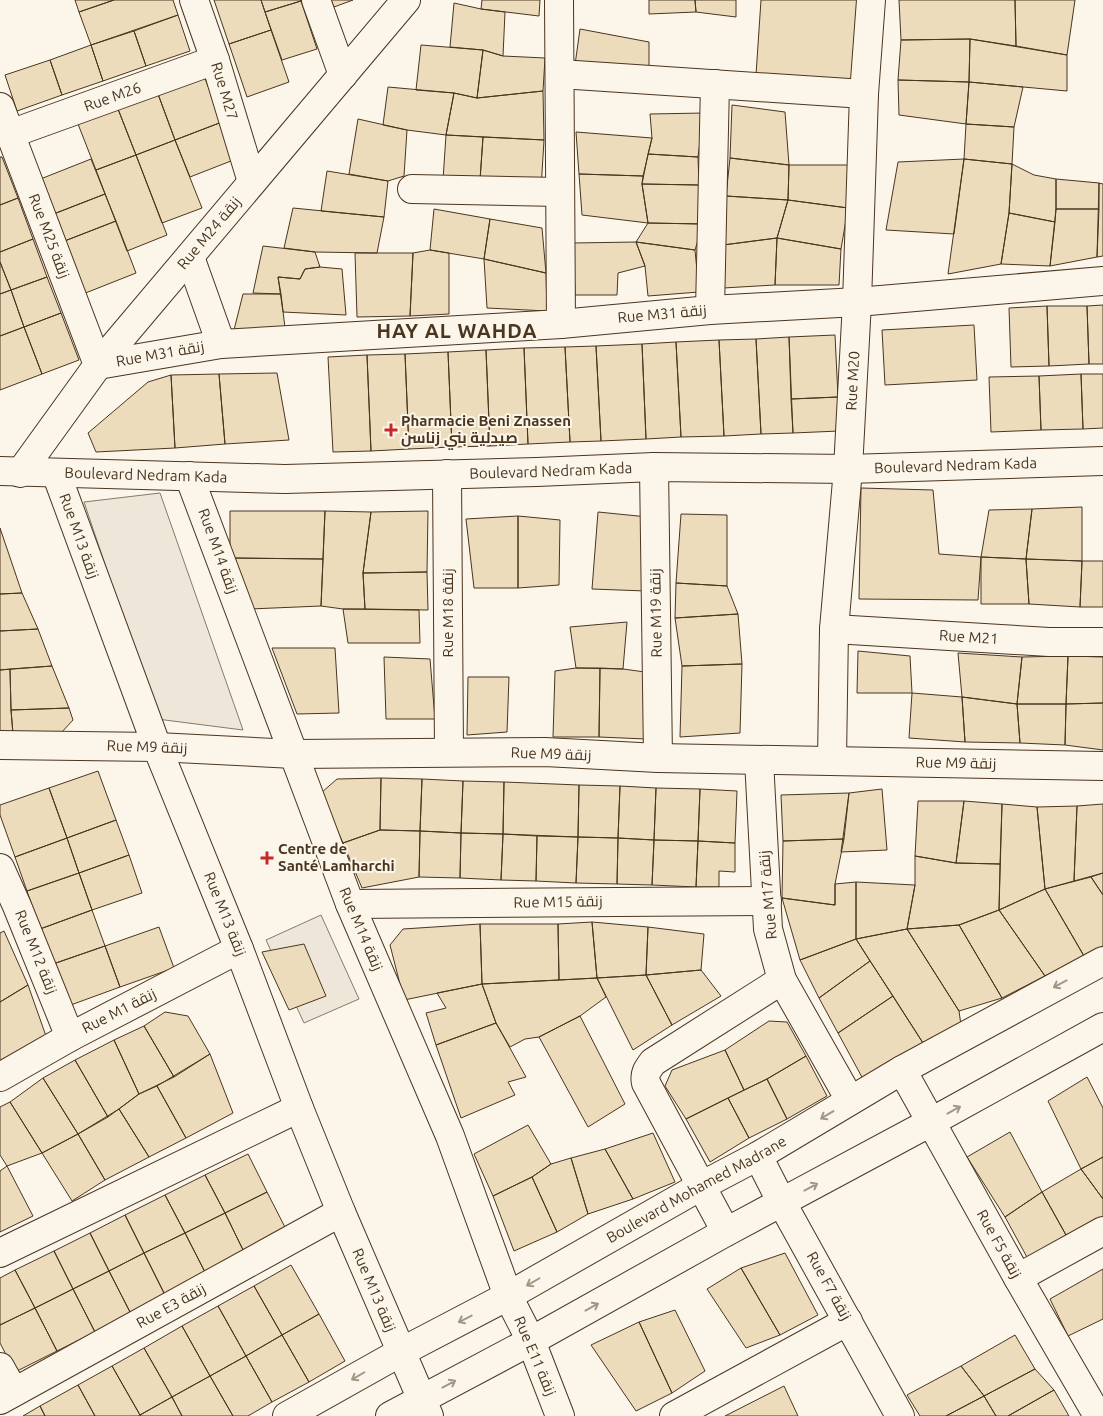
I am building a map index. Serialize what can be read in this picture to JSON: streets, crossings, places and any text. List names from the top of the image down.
{
  "streets": {
    "street": [
      "Rue M27",
      "Rue M26",
      "Rue M24 زنقة",
      "Rue M25 زنقة",
      "Rue M31 زنقة",
      "Rue M20",
      "Boulevard Nedram Kada",
      "Rue M13 زنقة",
      "Rue M14 زنقة",
      "Rue M18 زنقة",
      "Rue M19 زنقة",
      "Rue M21",
      "Rue M9 زنقة",
      "Rue M17 زنقة",
      "Rue M15 زنقة",
      "Rue M12 زنقة",
      "Rue M1 زنقة",
      "Boulevard Mohamed Madrane",
      "Rue F5 زنقة",
      "Rue F7 زنقة",
      "Rue E3 زنقة",
      "Rue E11 زنقة"
    ]
  },
  "crossings": [
    ["Rue M27", "Rue M26"],
    ["Rue M27", "Rue M24 زنقة"],
    ["Rue M26", "Rue M25 زنقة"],
    ["Rue M24 زنقة", "Rue M25 زنقة"],
    ["Rue M24 زنقة", "Rue M31 زنقة"],
    ["Rue M24 زنقة", "Boulevard Nedram Kada"],
    ["Rue M25 زنقة", "Rue M31 زنقة"],
    ["Rue M31 زنقة", "Rue M20"],
    ["Rue M20", "Boulevard Nedram Kada"],
    ["Rue M20", "Rue M21"],
    ["Rue M20", "Rue M9 زنقة"],
    ["Boulevard Nedram Kada", "Rue M13 زنقة"],
    ["Boulevard Nedram Kada", "Rue M14 زنقة"],
    ["Boulevard Nedram Kada", "Rue M18 زنقة"],
    ["Boulevard Nedram Kada", "Rue M19 زنقة"],
    ["Rue M13 زنقة", "Rue M9 زنقة"],
    ["Rue M13 زنقة", "Rue M1 زنقة"],
    ["Rue M13 زنقة", "Boulevard Mohamed Madrane"],
    ["Rue M13 زنقة", "Rue E3 زنقة"],
    ["Rue M14 زنقة", "Rue M9 زنقة"],
    ["Rue M14 زنقة", "Rue M15 زنقة"],
    ["Rue M14 زنقة", "Boulevard Mohamed Madrane"],
    ["Rue M14 زنقة", "Rue E11 زنقة"],
    ["Rue M18 زنقة", "Rue M9 زنقة"],
    ["Rue M19 زنقة", "Rue M9 زنقة"],
    ["Rue M9 زنقة", "Rue M17 زنقة"],
    ["Rue M17 زنقة", "Rue M15 زنقة"],
    ["Rue M17 زنقة", "Boulevard Mohamed Madrane"],
    ["Rue M12 زنقة", "Rue M1 زنقة"],
    ["Boulevard Mohamed Madrane", "Rue F5 زنقة"],
    ["Boulevard Mohamed Madrane", "Rue F7 زنقة"],
    ["Boulevard Mohamed Madrane", "Rue E11 زنقة"]
  ],
  "districts": ["HAY AL WAHDA"],
  "places": {
    "health": ["Pharmacie Beni Znassen صيدلية بني زناسن", "Centre de Santé Lamharchi"]
  }
}
